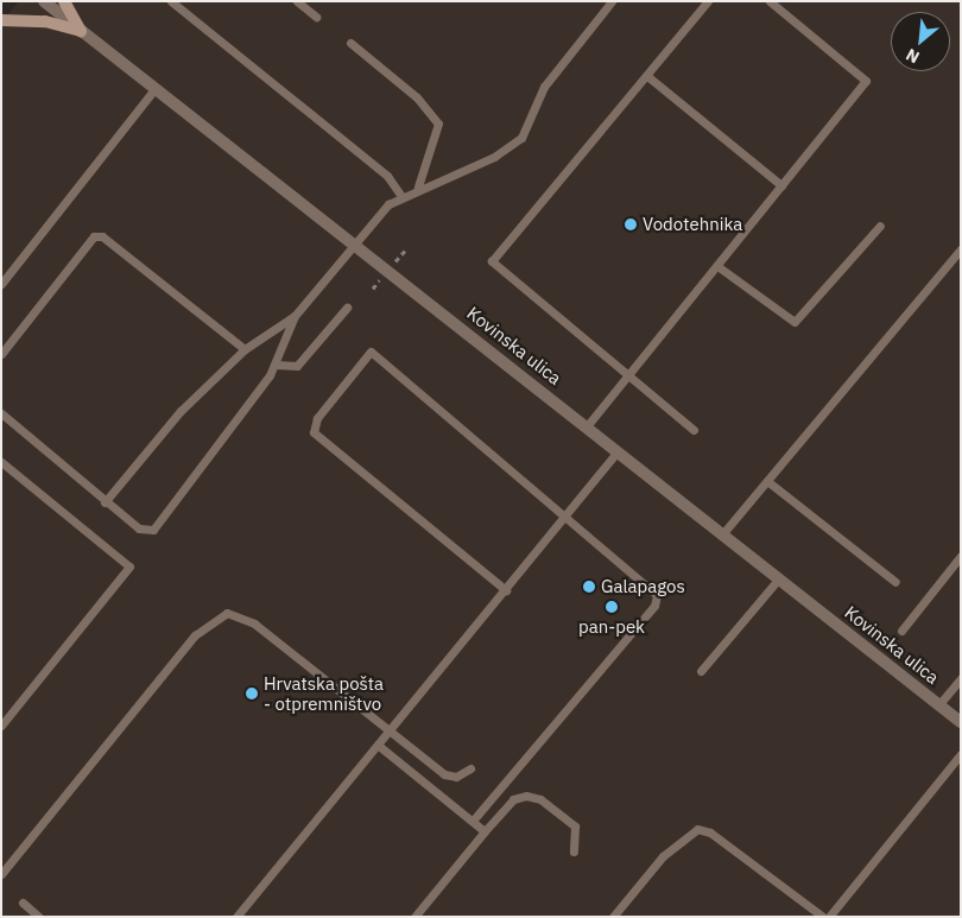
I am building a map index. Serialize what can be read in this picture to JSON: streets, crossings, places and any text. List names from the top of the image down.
{
  "streets": {
    "street": ["Kovinska ulica"]
  },
  "places": [
    "Vodotehnika",
    "Galapagos",
    "pan-pek",
    "Hrvatska pošta - otpremništvo"
  ],
  "north": "bottom left"
}
